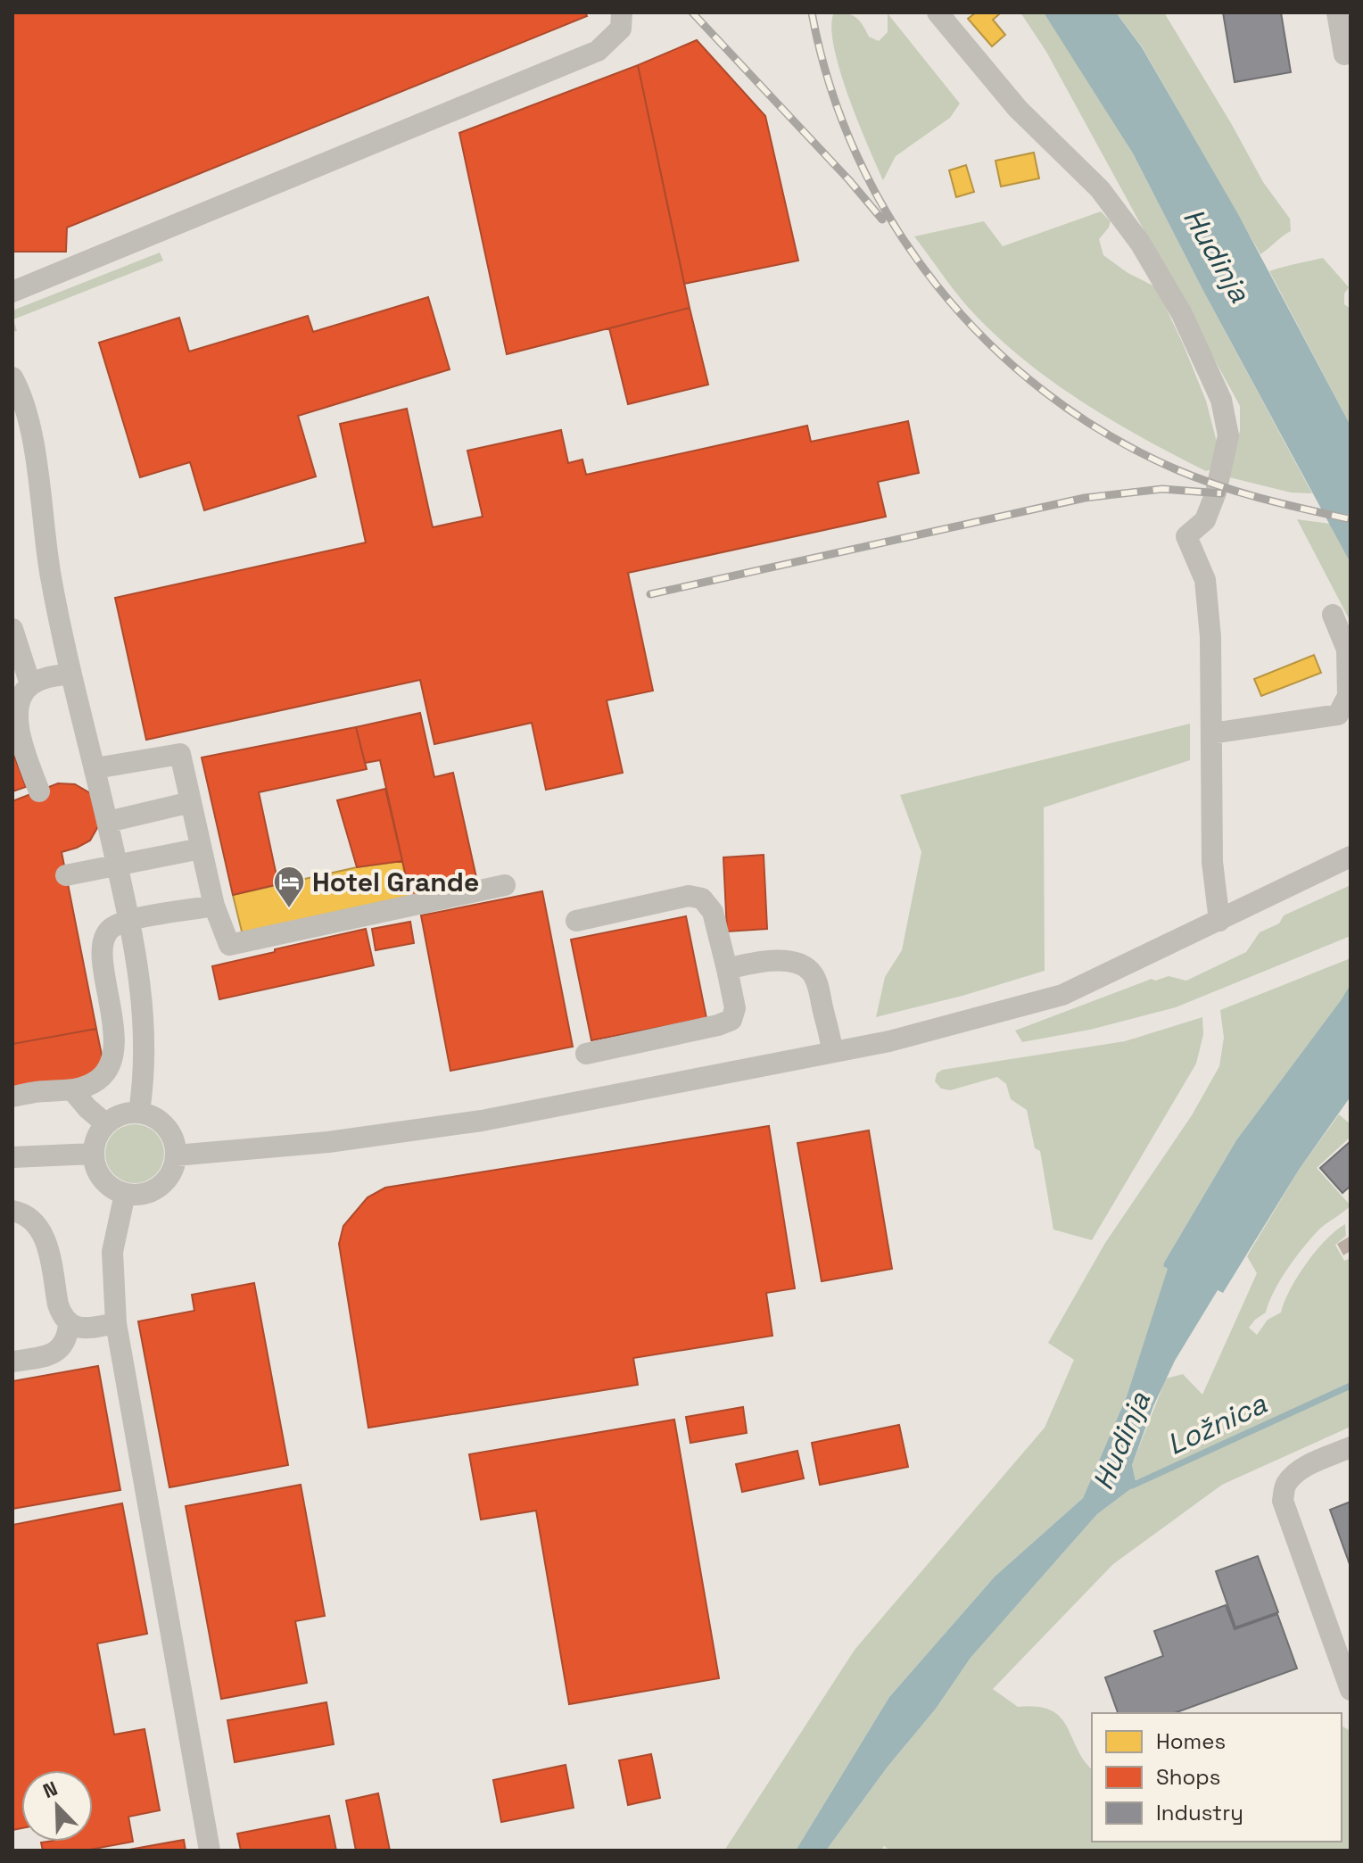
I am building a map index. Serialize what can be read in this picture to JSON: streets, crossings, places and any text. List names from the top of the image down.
{
  "water": ["Hudinja", "Ložnica"],
  "places": {
    "hotel": ["Hotel Grande"]
  },
  "legend": ["Homes", "Shops", "Industry"],
  "north": "top left"
}
